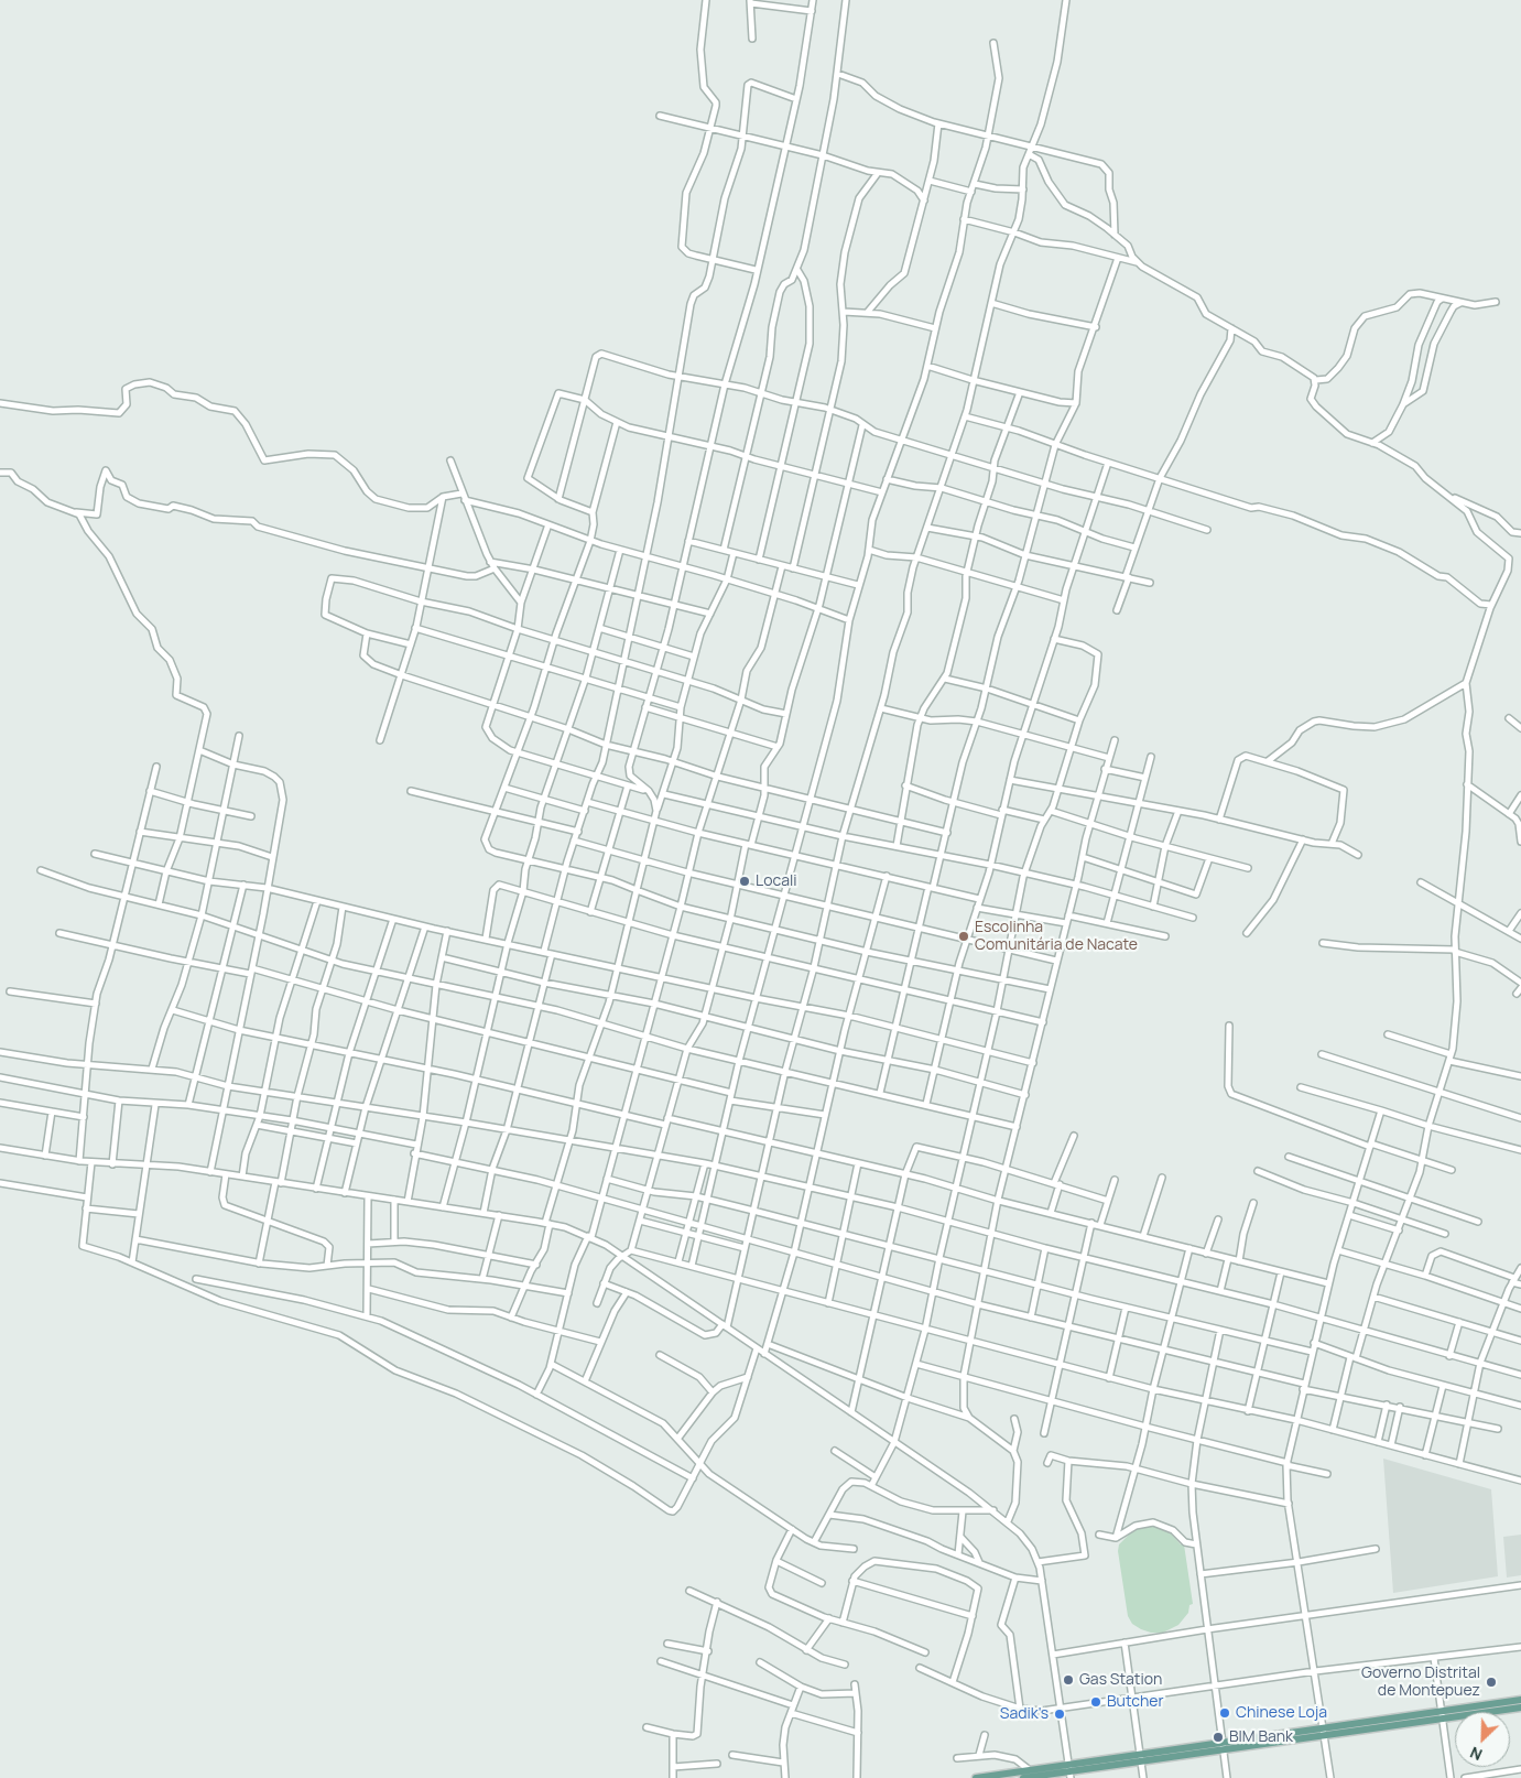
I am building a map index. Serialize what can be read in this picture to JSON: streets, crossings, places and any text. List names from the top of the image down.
{
  "places": [
    "Locali",
    "Escolinha Comunitária de Nacate",
    "Gas Station",
    "Governo Distrital de Montepuez",
    "Butcher",
    "Chinese Loja",
    "Sadik's",
    "BIM Bank"
  ],
  "north": "bottom left"
}
